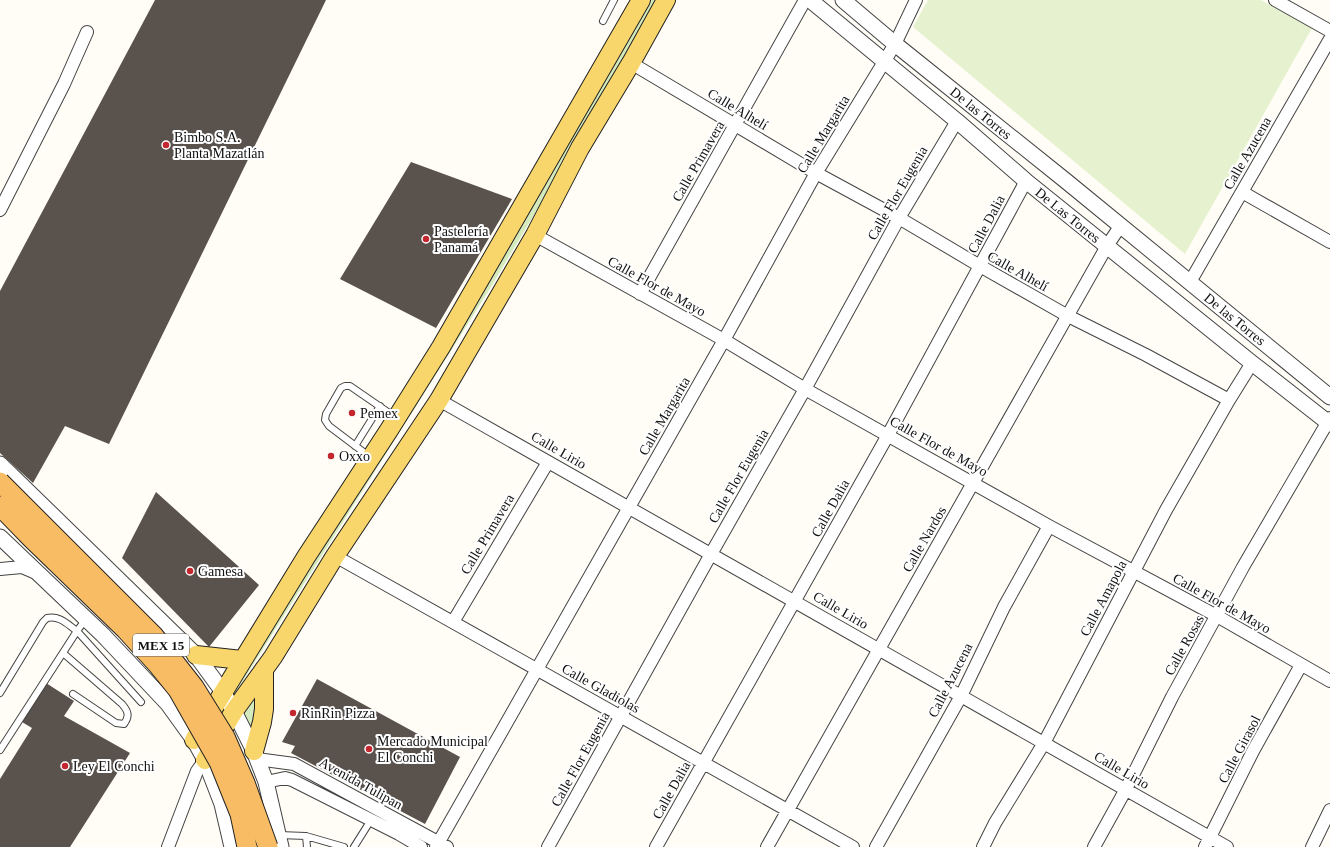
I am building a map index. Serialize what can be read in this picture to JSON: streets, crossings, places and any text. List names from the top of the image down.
{
  "streets": {
    "highway": ["MEX 15"],
    "street": [
      "Calle Alhelí",
      "De las Torres",
      "Calle Margarita",
      "Calle Azucena",
      "Calle Primavera",
      "Calle Flor Eugenia",
      "De Las Torres",
      "Calle Dalia",
      "Calle Flor de Mayo",
      "Calle Lirio",
      "Calle Nardos",
      "Calle Amapola",
      "Calle Rosas",
      "Calle Gladiolas",
      "Calle Girasol",
      "Avenida Tulipan"
    ]
  },
  "crossings": [
    ["Calle Alhelí", "Calle Margarita"],
    ["Calle Alhelí", "Calle Primavera"],
    ["Calle Alhelí", "Calle Flor Eugenia"],
    ["Calle Alhelí", "Calle Dalia"],
    ["Calle Alhelí", "Calle Nardos"],
    ["Calle Alhelí", "Calle Amapola"],
    ["De las Torres", "Calle Margarita"],
    ["De las Torres", "Calle Azucena"],
    ["De las Torres", "De Las Torres"],
    ["De las Torres", "Calle Nardos"],
    ["Calle Margarita", "De Las Torres"],
    ["Calle Margarita", "Calle Flor de Mayo"],
    ["Calle Margarita", "Calle Lirio"],
    ["Calle Margarita", "Calle Gladiolas"],
    ["Calle Margarita", "Avenida Tulipan"],
    ["Calle Azucena", "Calle Flor de Mayo"],
    ["Calle Azucena", "Calle Lirio"],
    ["Calle Primavera", "Calle Flor de Mayo"],
    ["Calle Primavera", "Calle Lirio"],
    ["Calle Primavera", "Calle Gladiolas"],
    ["Calle Flor Eugenia", "De Las Torres"],
    ["Calle Flor Eugenia", "Calle Flor de Mayo"],
    ["Calle Flor Eugenia", "Calle Lirio"],
    ["Calle Flor Eugenia", "Calle Gladiolas"],
    ["De Las Torres", "Calle Dalia"],
    ["De Las Torres", "Calle Nardos"],
    ["De Las Torres", "Calle Amapola"],
    ["De Las Torres", "Calle Rosas"],
    ["Calle Dalia", "Calle Flor de Mayo"],
    ["Calle Dalia", "Calle Lirio"],
    ["Calle Dalia", "Calle Gladiolas"],
    ["Calle Flor de Mayo", "Calle Nardos"],
    ["Calle Flor de Mayo", "Calle Amapola"],
    ["Calle Flor de Mayo", "Calle Rosas"],
    ["Calle Flor de Mayo", "Calle Girasol"],
    ["Calle Lirio", "Calle Nardos"],
    ["Calle Lirio", "Calle Amapola"],
    ["Calle Lirio", "Calle Rosas"],
    ["Calle Lirio", "Calle Girasol"],
    ["Calle Nardos", "Calle Gladiolas"],
    ["MEX 15", "Avenida Tulipan"]
  ],
  "places": [
    "Bimbo S.A. Planta Mazatlán",
    "Pastelería Panamá",
    "Pemex",
    "Oxxo",
    "Gamesa",
    "RinRin Pizza",
    "Mercado Municipal El Conchi",
    "Ley El Conchi"
  ]
}
